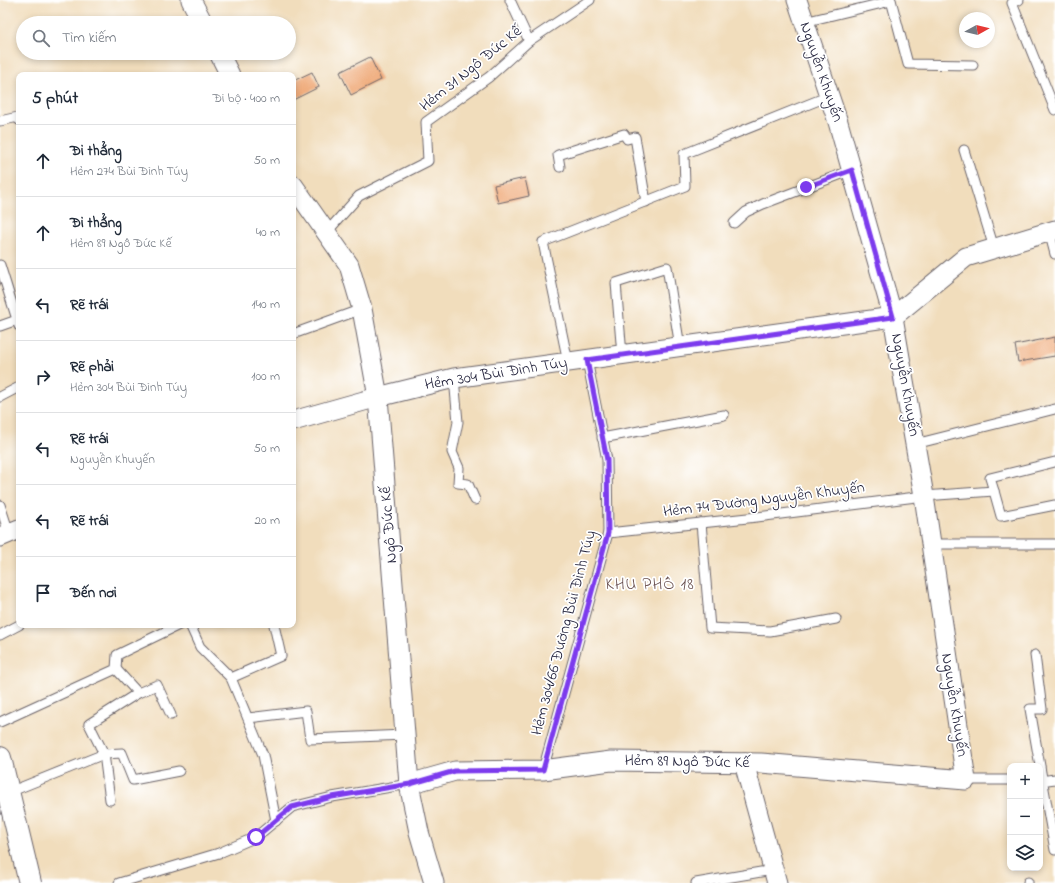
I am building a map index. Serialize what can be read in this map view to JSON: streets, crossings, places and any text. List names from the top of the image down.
{
  "streets": {
    "street": [
      "Nguyễn Khuyến",
      "Hẻm 304 Bùi Đình Túy",
      "Ngô Đức Kế",
      "Hẻm 89 Ngô Đức Kế"
    ],
    "lane": ["Hẻm 31 Ngô Đức Kế", "Hẻm 74 Đường Nguyễn Khuyến", "Hẻm 304/66 Đường Bùi Đình Túy"]
  },
  "crossings": [
    ["Hẻm 31 Ngô Đức Kế", "Ngô Đức Kế"],
    ["Nguyễn Khuyến", "Hẻm 304 Bùi Đình Túy"],
    ["Nguyễn Khuyến", "Hẻm 74 Đường Nguyễn Khuyến"],
    ["Nguyễn Khuyến", "Hẻm 89 Ngô Đức Kế"],
    ["Hẻm 304 Bùi Đình Túy", "Ngô Đức Kế"],
    ["Hẻm 304 Bùi Đình Túy", "Hẻm 304/66 Đường Bùi Đình Túy"],
    ["Hẻm 74 Đường Nguyễn Khuyến", "Hẻm 304/66 Đường Bùi Đình Túy"],
    ["Ngô Đức Kế", "Hẻm 89 Ngô Đức Kế"],
    ["Hẻm 304/66 Đường Bùi Đình Túy", "Hẻm 89 Ngô Đức Kế"]
  ],
  "districts": ["KHU PHỐ 18"],
  "north": "right",
  "page": {
    "search": "Tìm kiếm",
    "heading": ["5 phút", "Đi bộ · 400 m"],
    "list": [
      ["Đi thẳng", "Hẻm 274 Bùi Đình Túy", "50 m"],
      ["Đi thẳng", "Hẻm 89 Ngô Đức Kế", "40 m"],
      ["Rẽ trái", "140 m"],
      ["Rẽ phải", "Hẻm 304 Bùi Đình Túy", "100 m"],
      ["Rẽ trái", "Nguyễn Khuyến", "50 m"],
      ["Rẽ trái", "20 m"],
      "Đến nơi"
    ],
    "map_buttons": ["+", "−"]
  }
}
